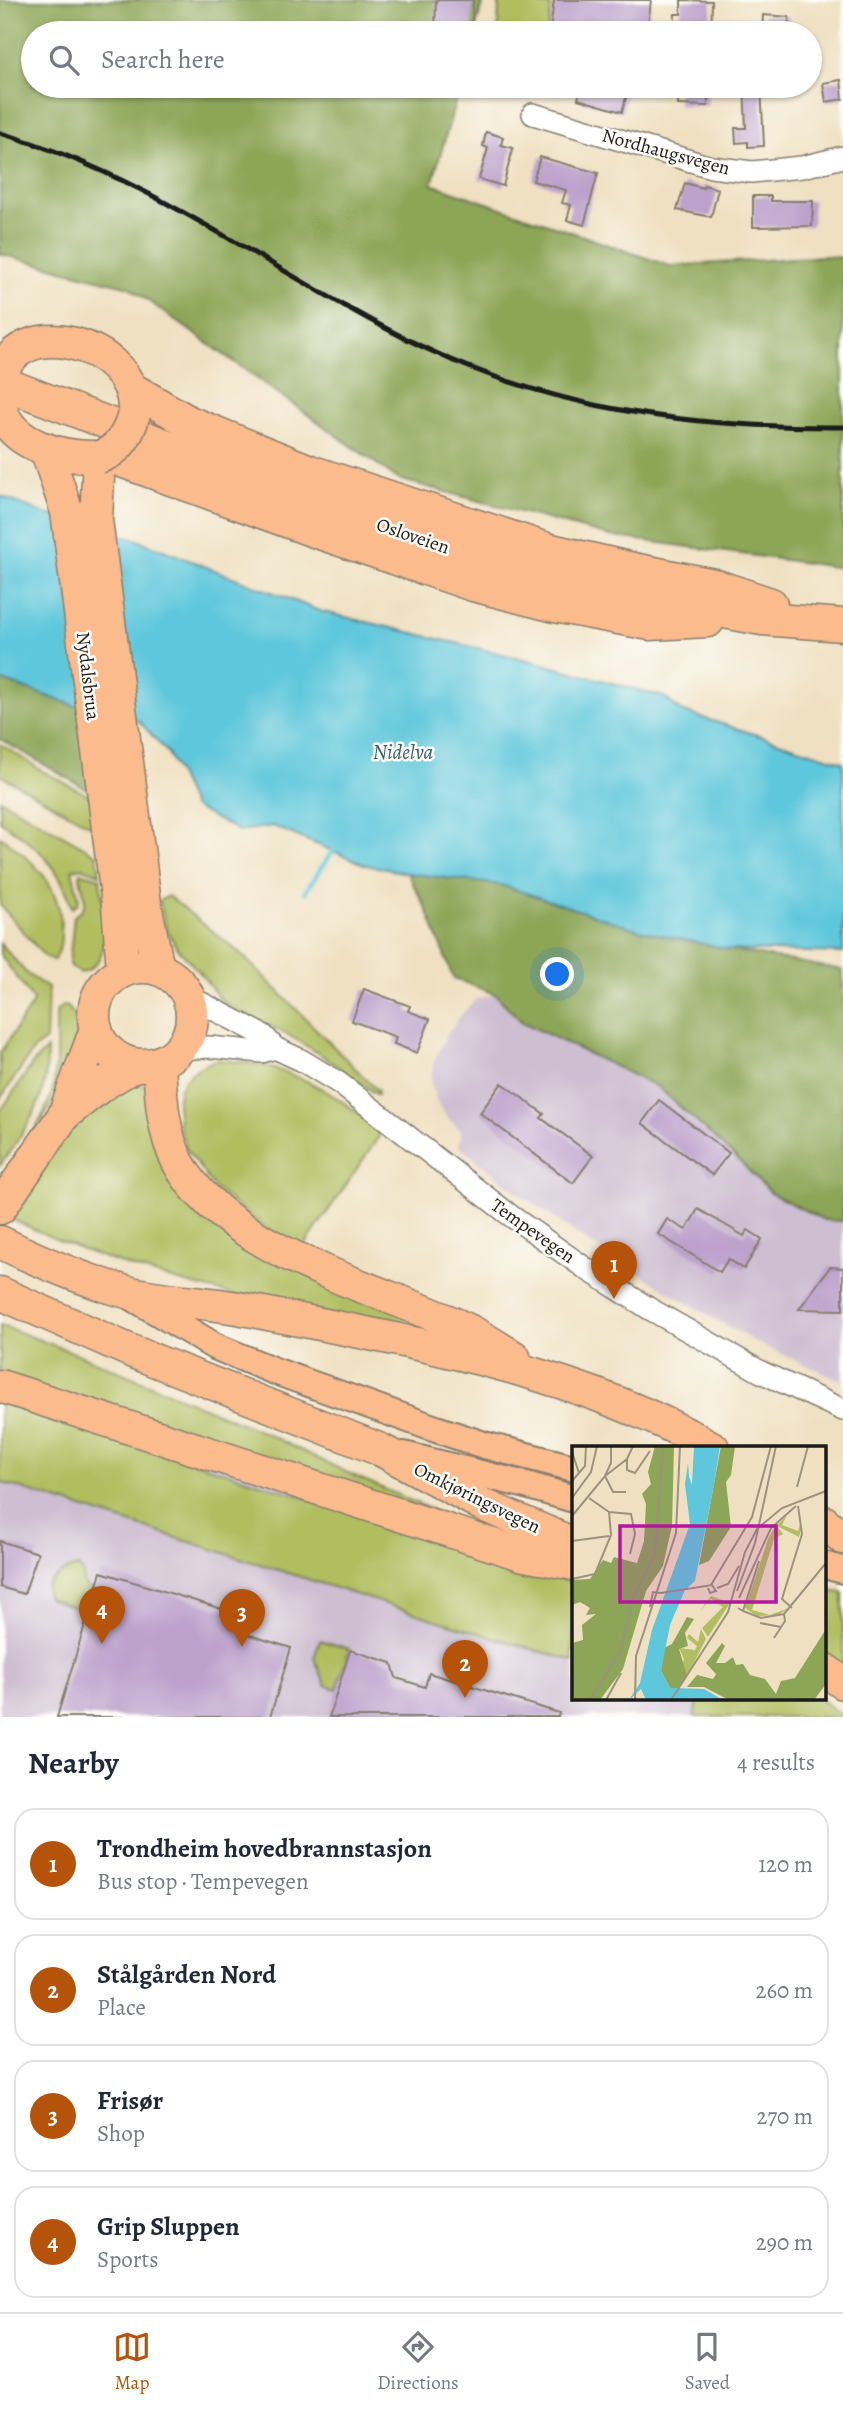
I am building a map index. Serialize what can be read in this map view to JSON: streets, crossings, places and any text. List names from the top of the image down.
{
  "streets": {
    "highway": ["Osloveien", "Nydalsbrua", "Omkjøringsvegen"],
    "street": ["Nordhaugsvegen", "Tempevegen"]
  },
  "water": ["Nidelva"],
  "page": {
    "search": "Search here",
    "pins": [
      "1",
      "4",
      "3",
      "2"
    ],
    "heading": ["Nearby", "4 results"],
    "list": [
      {
        "mark": "1",
        "name": "Trondheim hovedbrannstasjon",
        "note": "Bus stop · Tempevegen",
        "value": "120 m"
      },
      {
        "mark": "2",
        "name": "Stålgården Nord",
        "note": "Place",
        "value": "260 m"
      },
      {
        "mark": "3",
        "name": "Frisør",
        "note": "Shop",
        "value": "270 m"
      },
      {
        "mark": "4",
        "name": "Grip Sluppen",
        "note": "Sports",
        "value": "290 m"
      }
    ],
    "nav": ["Map", "Directions", "Saved"]
  }
}
